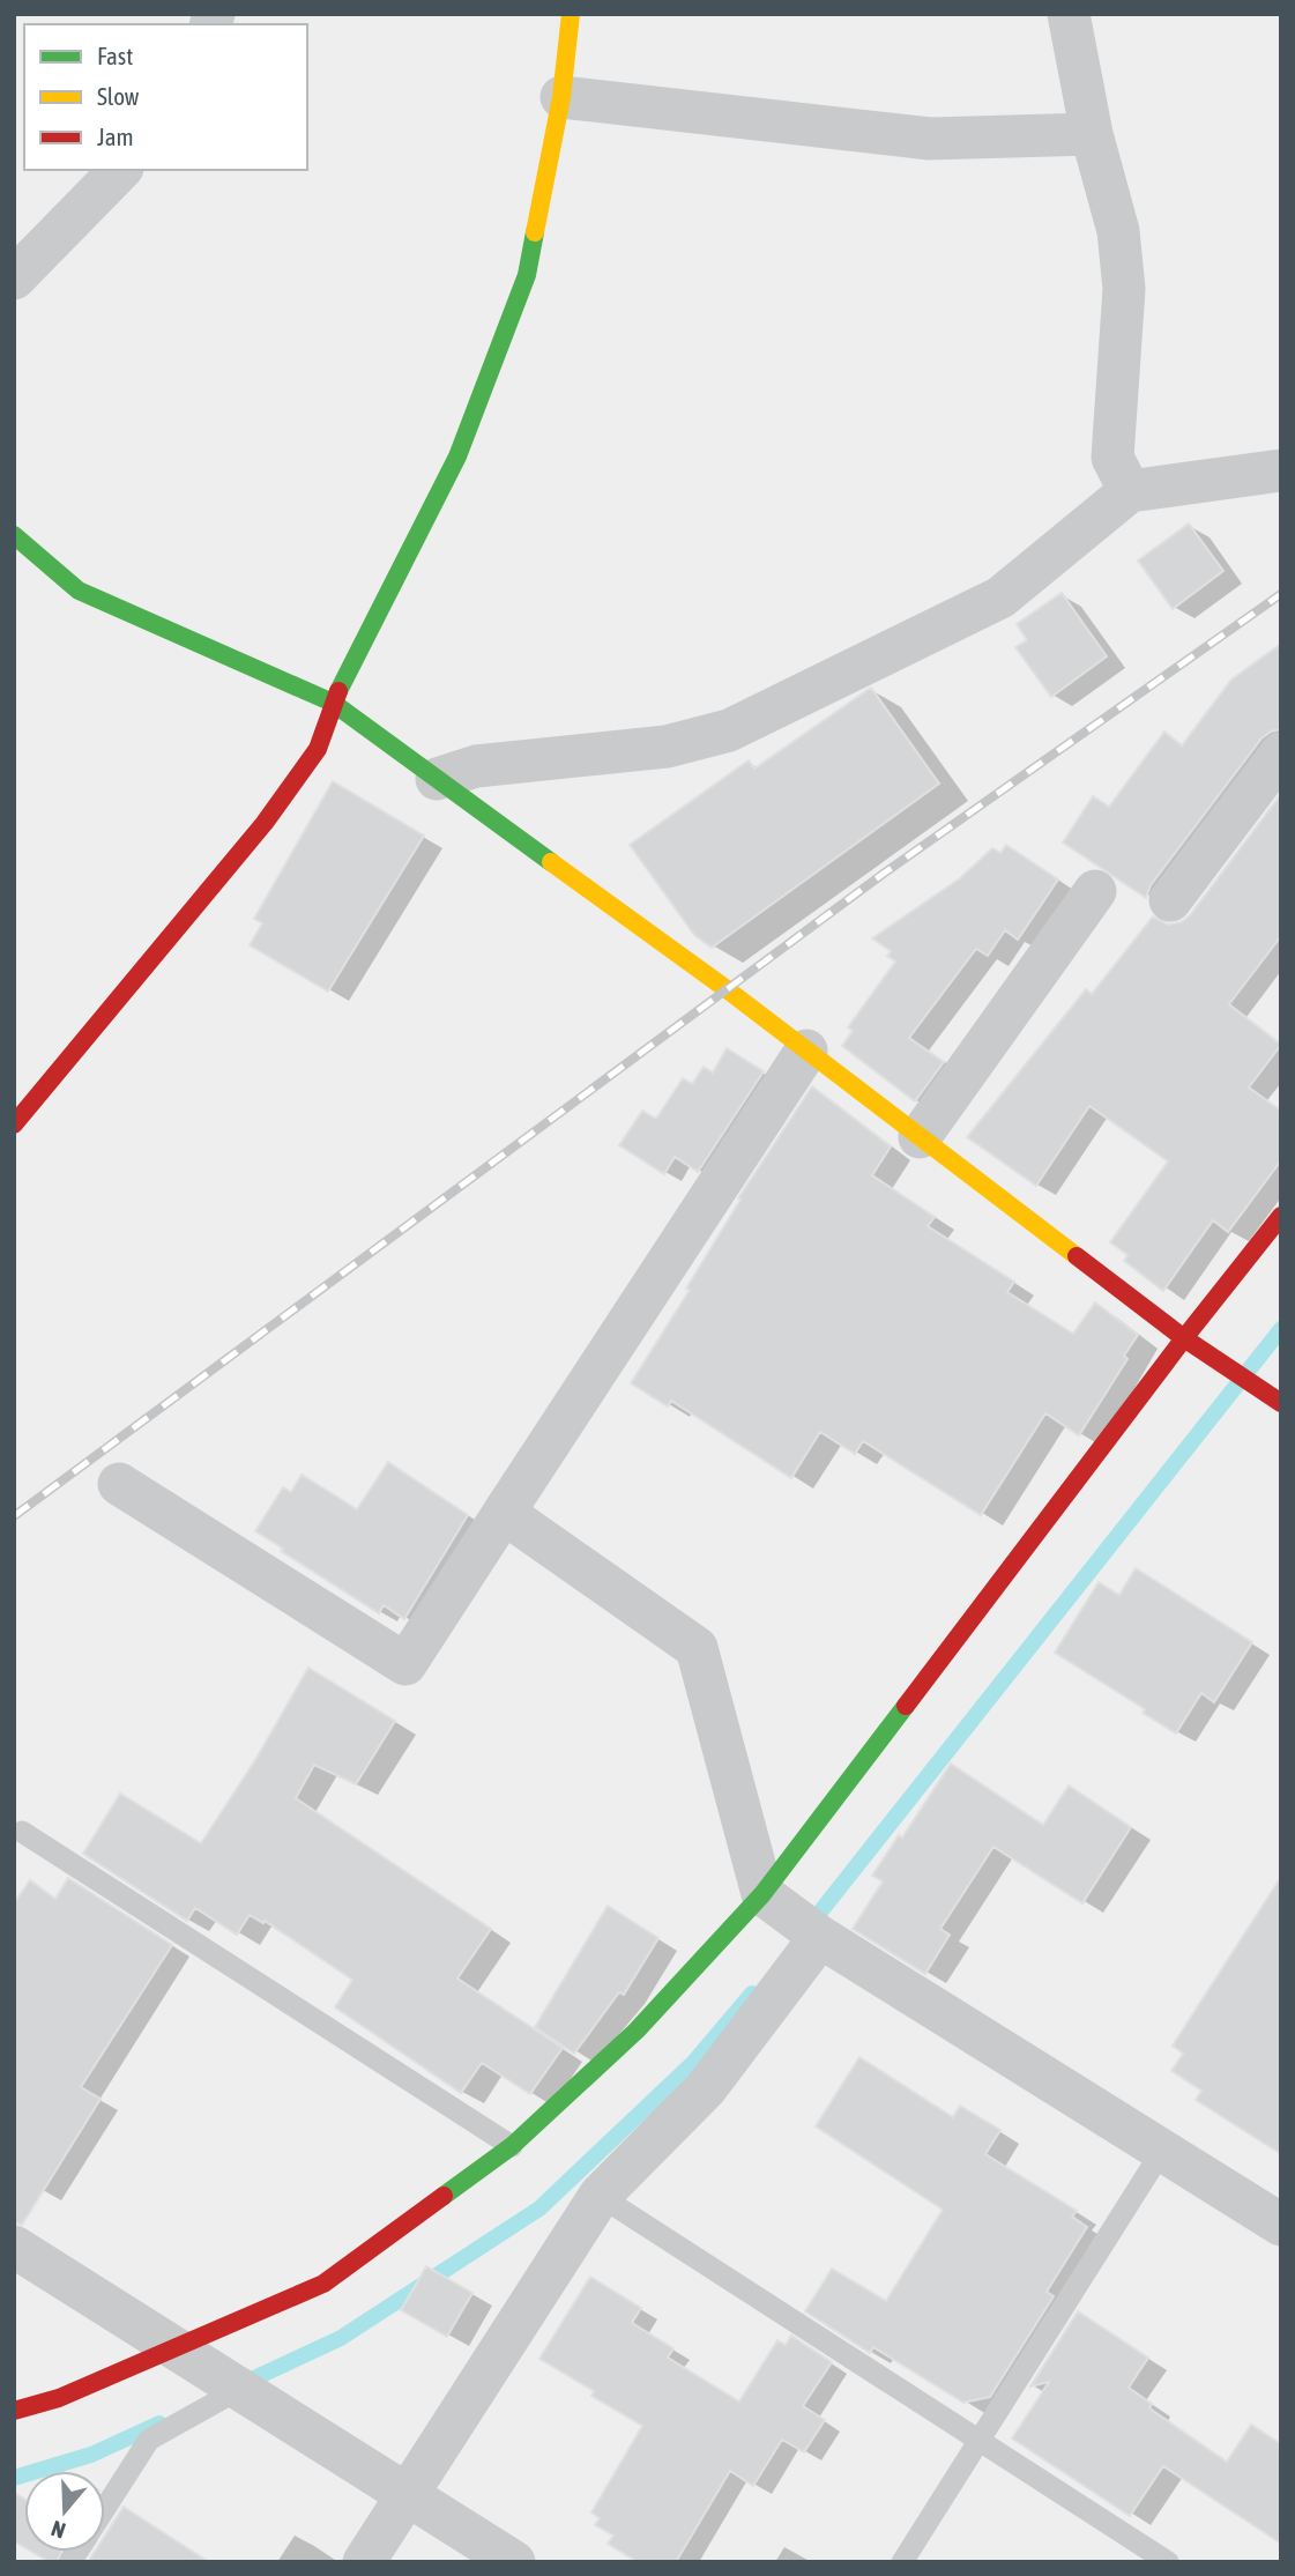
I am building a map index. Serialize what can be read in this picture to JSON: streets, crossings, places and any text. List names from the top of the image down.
{
  "legend": ["Fast", "Slow", "Jam"],
  "north": "bottom"
}
